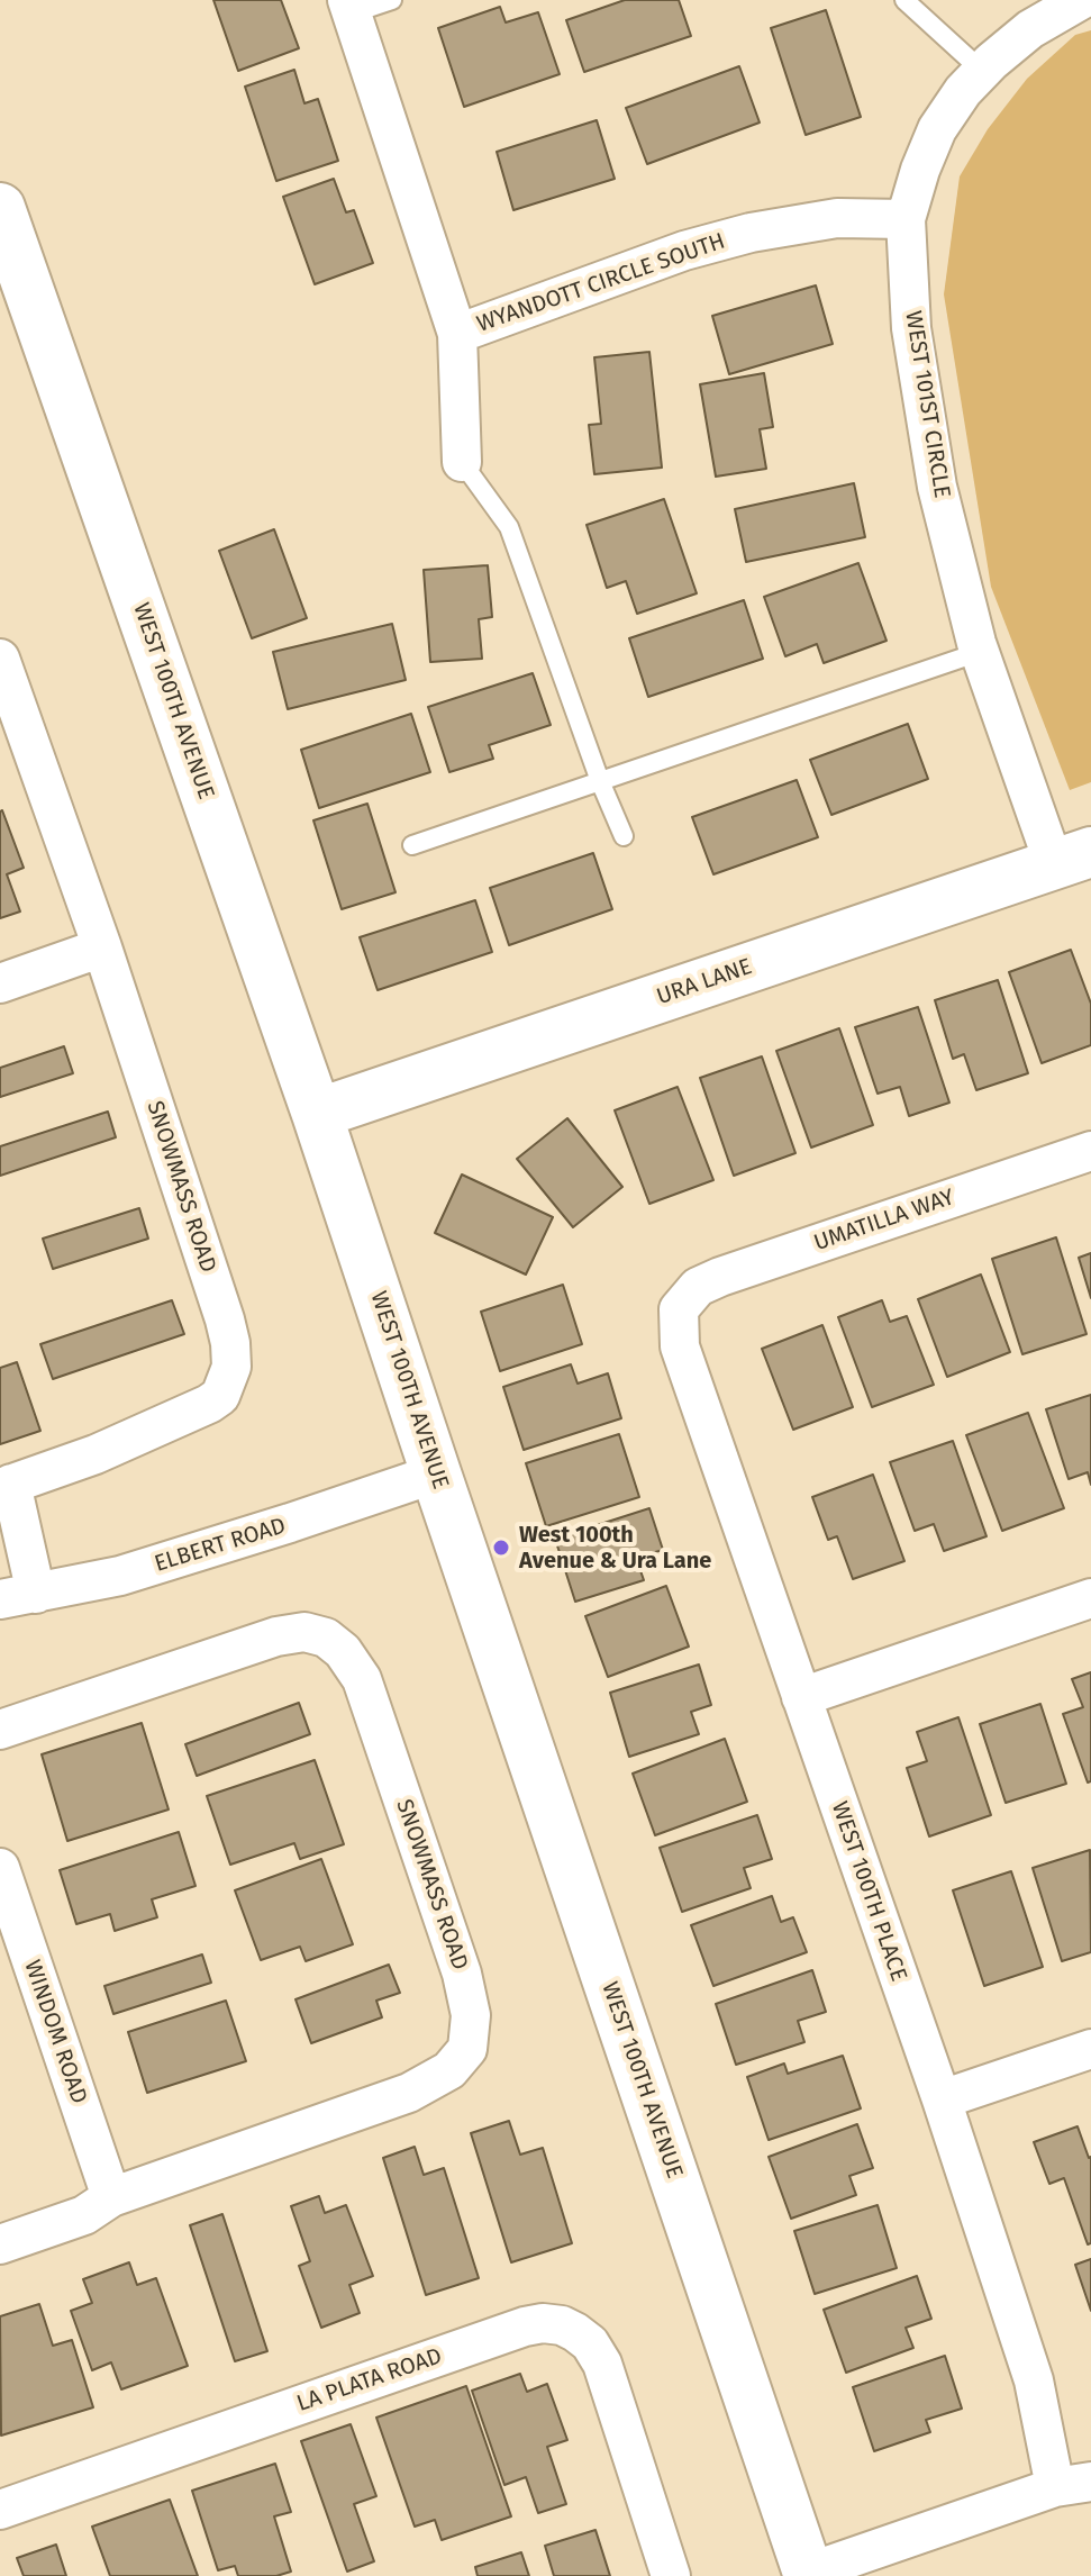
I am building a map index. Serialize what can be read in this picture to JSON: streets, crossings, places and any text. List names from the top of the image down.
{
  "streets": {
    "street": [
      "WYANDOTT CIRCLE SOUTH",
      "WEST 101ST CIRCLE",
      "WEST 100TH AVENUE",
      "URA LANE",
      "SNOWMASS ROAD",
      "UMATILLA WAY",
      "ELBERT ROAD",
      "WEST 100TH PLACE",
      "WINDOM ROAD",
      "LA PLATA ROAD"
    ]
  },
  "crossings": [
    ["WYANDOTT CIRCLE SOUTH", "WEST 101ST CIRCLE"],
    ["WEST 101ST CIRCLE", "URA LANE"],
    ["WEST 100TH AVENUE", "URA LANE"],
    ["WEST 100TH AVENUE", "ELBERT ROAD"],
    ["SNOWMASS ROAD", "ELBERT ROAD"],
    ["SNOWMASS ROAD", "WINDOM ROAD"],
    ["UMATILLA WAY", "WEST 100TH PLACE"]
  ],
  "places": ["West 100th Avenue & Ura Lane"]
}
